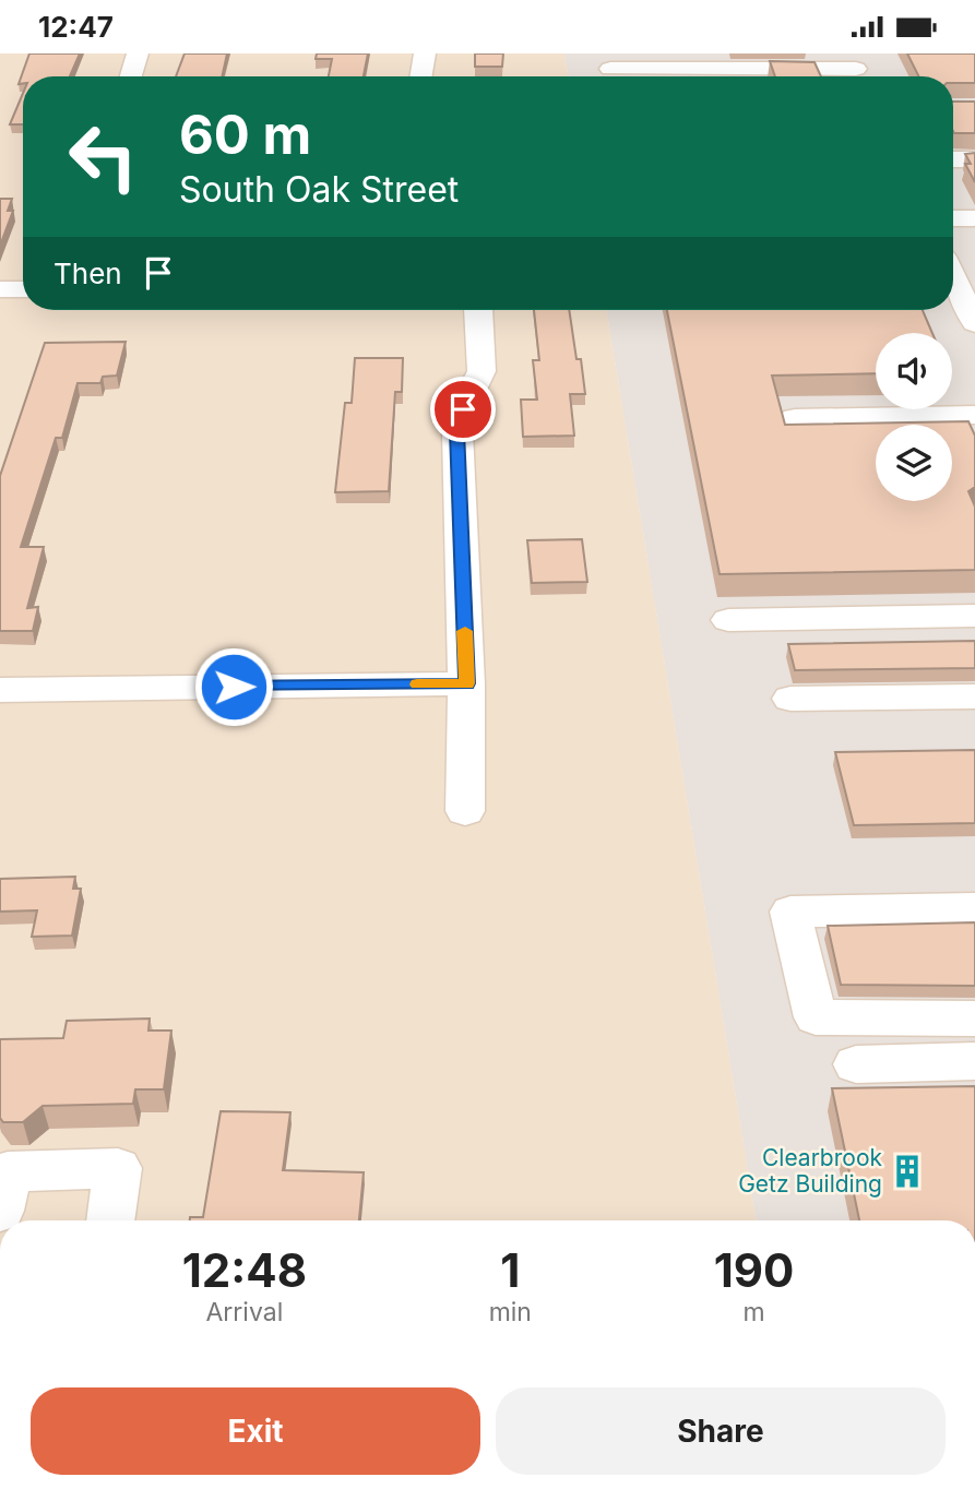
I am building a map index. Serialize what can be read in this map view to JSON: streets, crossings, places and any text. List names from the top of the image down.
{
  "places": {
    "building": ["Clearbrook Getz Building"]
  },
  "page": {
    "status": "12:47",
    "turn": ["60 m", "South Oak Street"],
    "then": "Then",
    "eta": [
      "12:48",
      "Arrival",
      "1",
      "min",
      "190",
      "m"
    ],
    "buttons": ["Exit", "Share"]
  }
}
